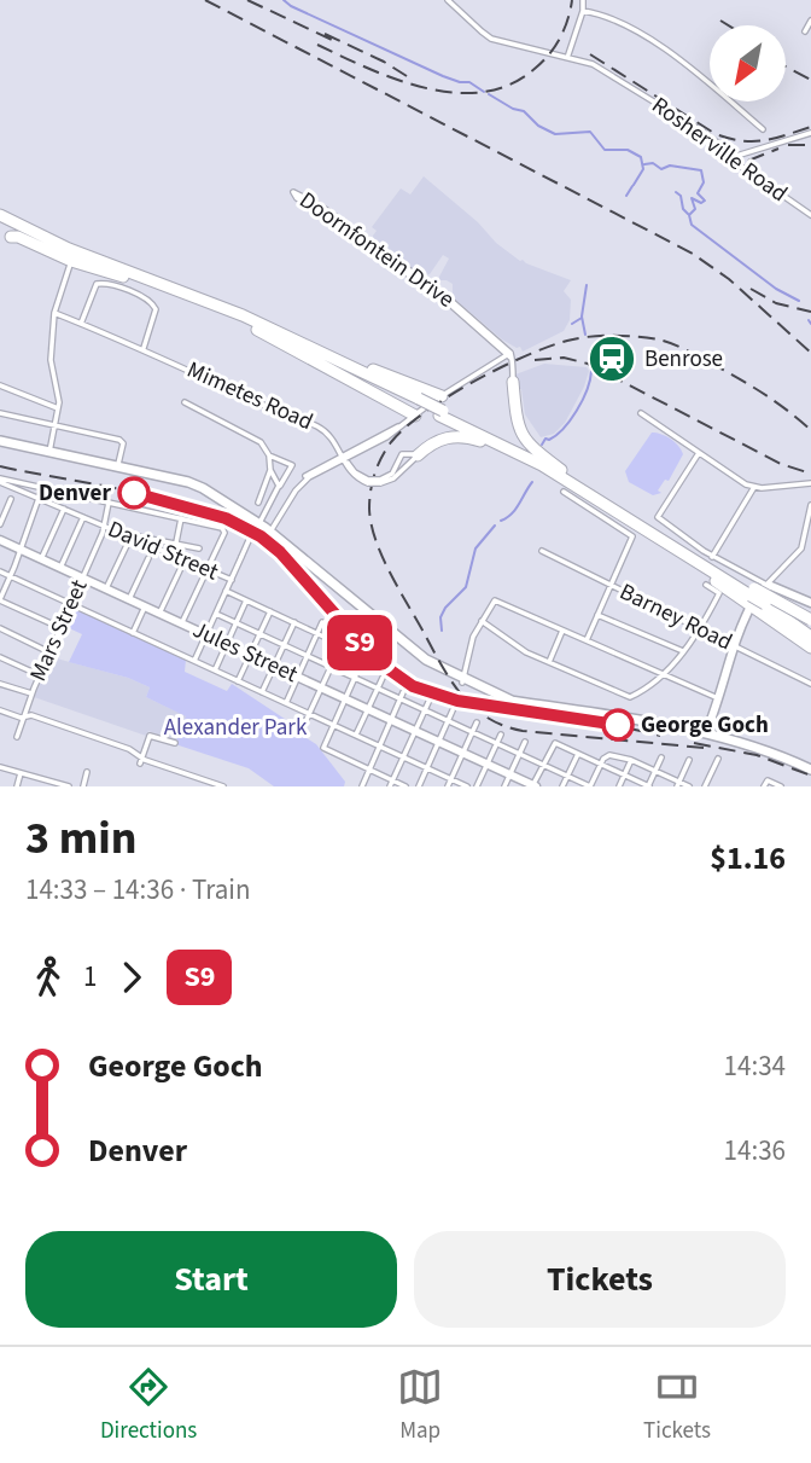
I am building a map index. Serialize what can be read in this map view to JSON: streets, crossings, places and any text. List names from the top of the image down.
{
  "streets": {
    "main road": ["Jules Street"],
    "street": [
      "Rosherville Road",
      "Doornfontein Drive",
      "Mimetes Road",
      "David Street",
      "Barney Road",
      "Mars Street"
    ]
  },
  "crossings": [
    ["David Street", "Mars Street"],
    ["Mars Street", "Jules Street"]
  ],
  "parks": ["Alexander Park"],
  "places": {
    "station": ["Benrose"],
    "other": ["Denver", "George Goch"]
  },
  "north": "bottom left",
  "page": {
    "on_map": "S9",
    "heading": ["3 min", "14:33 – 14:36 · Train", "$1.16"],
    "legs": ["1", "S9"],
    "list": [
      {
        "name": "George Goch",
        "value": "14:34"
      },
      {
        "name": "Denver",
        "value": "14:36"
      }
    ],
    "buttons": ["Start", "Tickets"],
    "tabs": ["Directions", "Map", "Tickets"]
  }
}
